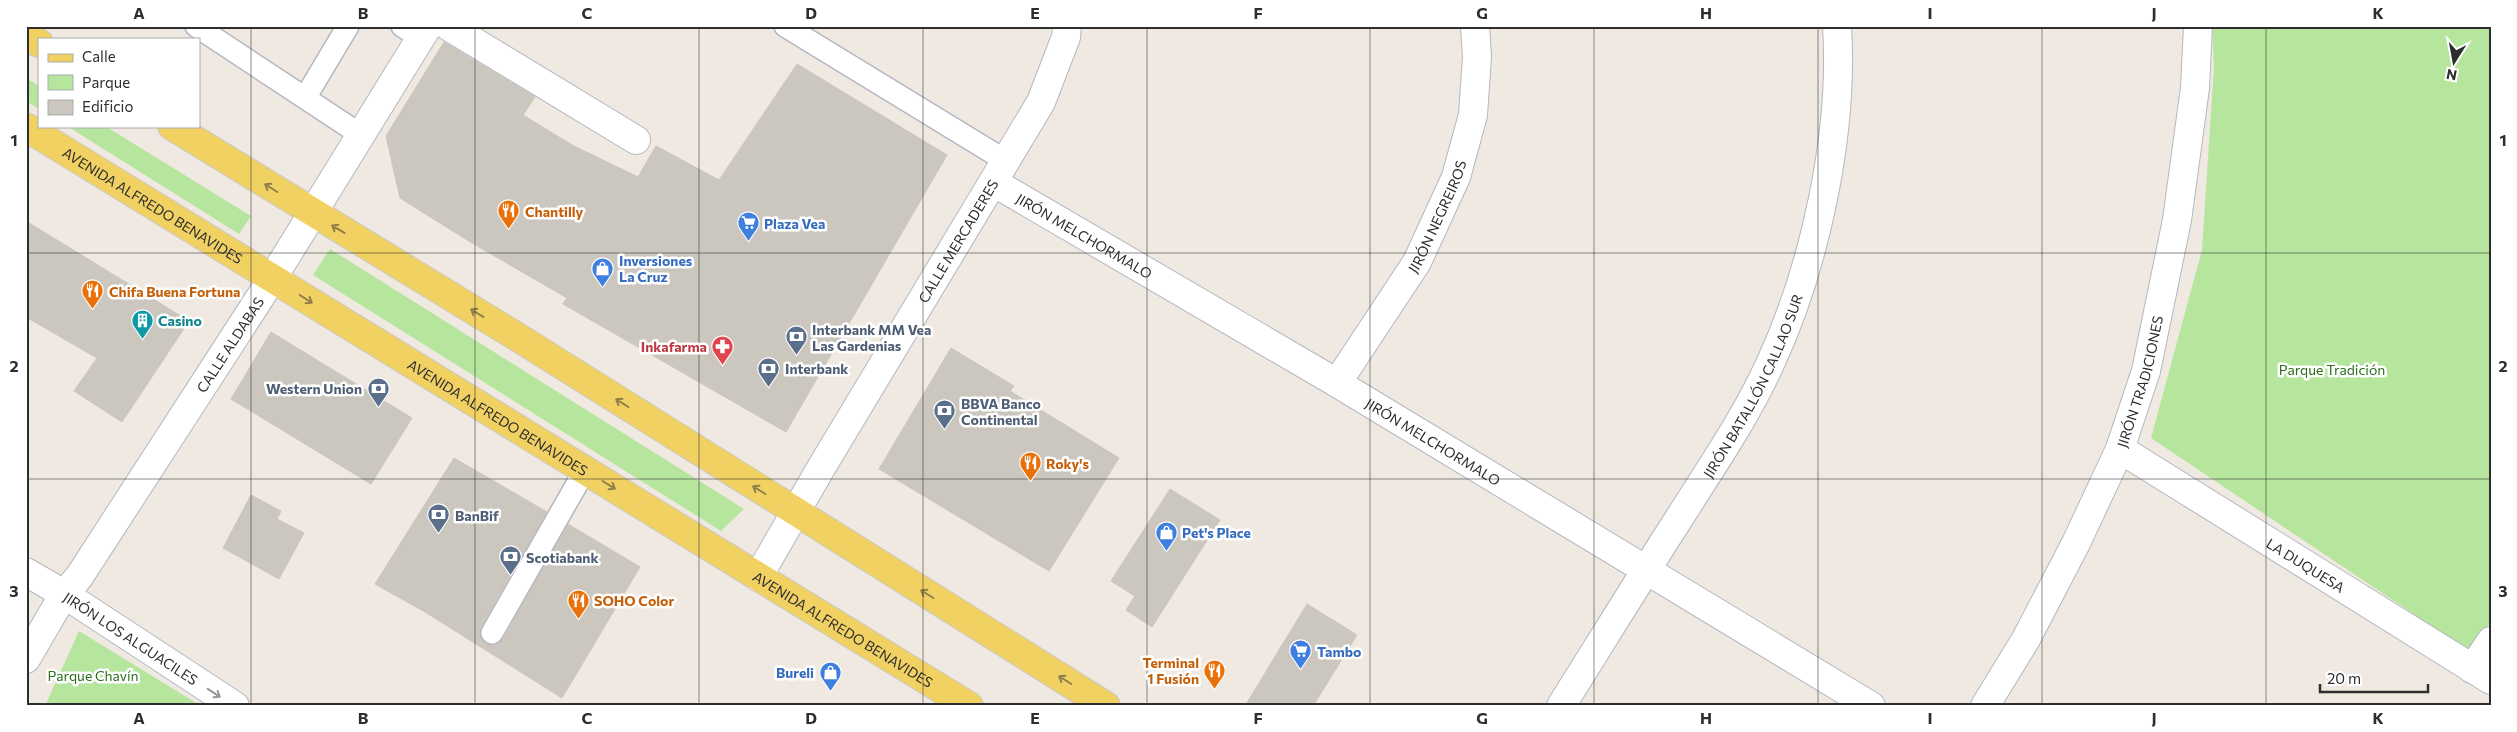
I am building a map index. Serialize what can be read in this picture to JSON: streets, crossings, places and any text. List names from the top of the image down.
{
  "streets": {
    "main road": ["AVENIDA ALFREDO BENAVIDES"],
    "street": [
      "JIRÓN NEGREIROS",
      "JIRÓN MELCHORMALO",
      "CALLE MERCADERES",
      "CALLE ALDABAS",
      "JIRÓN TRADICIONES",
      "JIRÓN BATALLÓN CALLAO SUR",
      "LA DUQUESA",
      "JIRÓN LOS ALGUACILES"
    ]
  },
  "crossings": [
    ["AVENIDA ALFREDO BENAVIDES", "CALLE MERCADERES"],
    ["AVENIDA ALFREDO BENAVIDES", "CALLE ALDABAS"],
    ["JIRÓN NEGREIROS", "JIRÓN MELCHORMALO"],
    ["JIRÓN MELCHORMALO", "CALLE MERCADERES"],
    ["JIRÓN MELCHORMALO", "JIRÓN BATALLÓN CALLAO SUR"],
    ["CALLE ALDABAS", "JIRÓN LOS ALGUACILES"],
    ["JIRÓN TRADICIONES", "LA DUQUESA"]
  ],
  "one_way": ["JIRÓN LOS ALGUACILES"],
  "parks": ["Parque Tradición", "Parque Chavín"],
  "places": {
    "restaurant": [
      "Chantilly",
      "Chifa Buena Fortuna",
      "Roky's",
      "SOHO Color",
      "Terminal 1 Fusión"
    ],
    "supermarket": ["Plaza Vea", "Tambo"],
    "shop": ["Inversiones La Cruz", "Pet's Place", "Bureli"],
    "building": ["Casino"],
    "bank": [
      "Interbank MM Vea Las Gardenias",
      "Interbank",
      "Western Union",
      "BBVA Banco Continental",
      "BanBif",
      "Scotiabank"
    ],
    "pharmacy": ["Inkafarma"]
  },
  "legend": ["Calle", "Parque", "Edificio"],
  "scale_bar": "20 m",
  "north": "bottom",
  "grid": {
    "columns": [
      "A",
      "B",
      "C",
      "D",
      "E",
      "F",
      "G",
      "H",
      "I",
      "J",
      "K"
    ],
    "rows": ["1", "2", "3"]
  }
}
